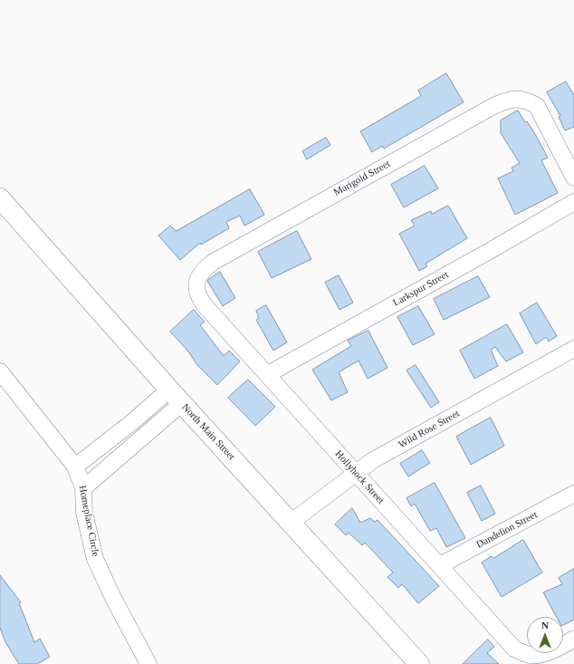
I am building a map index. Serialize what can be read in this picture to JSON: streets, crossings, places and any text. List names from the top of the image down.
{
  "streets": {
    "main road": ["North Main Street"],
    "street": [
      "Marigold Street",
      "Larkspur Street",
      "Wild Rose Street",
      "Hollyhock Street",
      "Homeplace Circle",
      "Dandelion Street"
    ]
  },
  "crossings": [
    ["Marigold Street", "Hollyhock Street"],
    ["Larkspur Street", "Hollyhock Street"],
    ["Wild Rose Street", "North Main Street"],
    ["Wild Rose Street", "Hollyhock Street"],
    ["Hollyhock Street", "Dandelion Street"]
  ],
  "north": "top"
}
